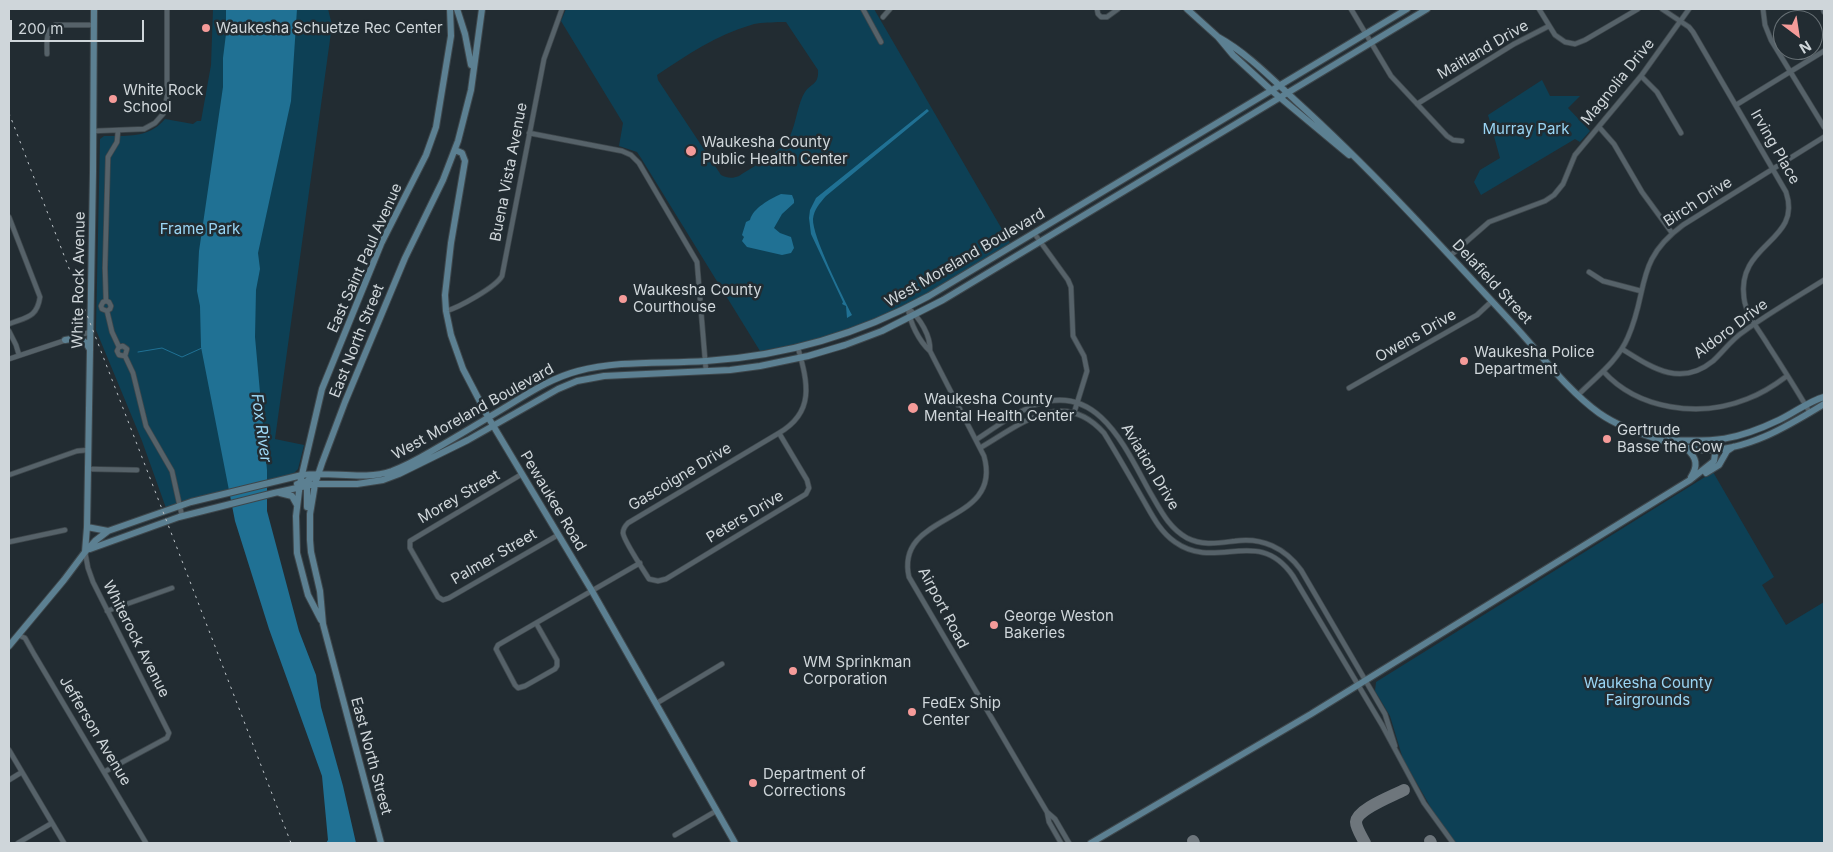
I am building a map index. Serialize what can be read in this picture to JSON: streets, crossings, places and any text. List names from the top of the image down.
{
  "streets": {
    "street": [
      "Maitland Drive",
      "Magnolia Drive",
      "Irving Place",
      "Buena Vista Avenue",
      "Birch Drive",
      "East Saint Paul Avenue",
      "West Moreland Boulevard",
      "White Rock Avenue",
      "Delafield Street",
      "Aldoro Drive",
      "Owens Drive",
      "East North Street",
      "Aviation Drive",
      "Gascoigne Drive",
      "Morey Street",
      "Pewaukee Road",
      "Peters Drive",
      "Palmer Street",
      "Airport Road",
      "Whiterock Avenue",
      "Jefferson Avenue"
    ]
  },
  "crossings": [
    ["Magnolia Drive", "Irving Place"],
    ["Magnolia Drive", "Delafield Street"],
    ["Irving Place", "Birch Drive"],
    ["Irving Place", "Delafield Street"],
    ["Irving Place", "Aldoro Drive"],
    ["Buena Vista Avenue", "Pewaukee Road"],
    ["Birch Drive", "Delafield Street"],
    ["Birch Drive", "Aldoro Drive"],
    ["East Saint Paul Avenue", "West Moreland Boulevard"],
    ["East Saint Paul Avenue", "East North Street"],
    ["West Moreland Boulevard", "Delafield Street"],
    ["West Moreland Boulevard", "East North Street"],
    ["West Moreland Boulevard", "Gascoigne Drive"],
    ["West Moreland Boulevard", "Pewaukee Road"],
    ["West Moreland Boulevard", "Airport Road"],
    ["White Rock Avenue", "Whiterock Avenue"],
    ["Delafield Street", "Owens Drive"],
    ["East North Street", "Pewaukee Road"],
    ["Aviation Drive", "Airport Road"],
    ["Gascoigne Drive", "Peters Drive"],
    ["Morey Street", "Pewaukee Road"],
    ["Morey Street", "Palmer Street"],
    ["Pewaukee Road", "Palmer Street"],
    ["Whiterock Avenue", "Jefferson Avenue"]
  ],
  "water": ["Fox River"],
  "parks": ["Murray Park", "Frame Park", "Waukesha County Fairgrounds"],
  "places": [
    "Waukesha Schuetze Rec Center",
    "White Rock School",
    "Waukesha County Public Health Center",
    "Waukesha County Courthouse",
    "Waukesha Police Department",
    "Waukesha County Mental Health Center",
    "Gertrude Basse the Cow",
    "George Weston Bakeries",
    "WM Sprinkman Corporation",
    "FedEx Ship Center",
    "Department of Corrections"
  ],
  "scale_bar": "200 m",
  "north": "bottom right"
}
